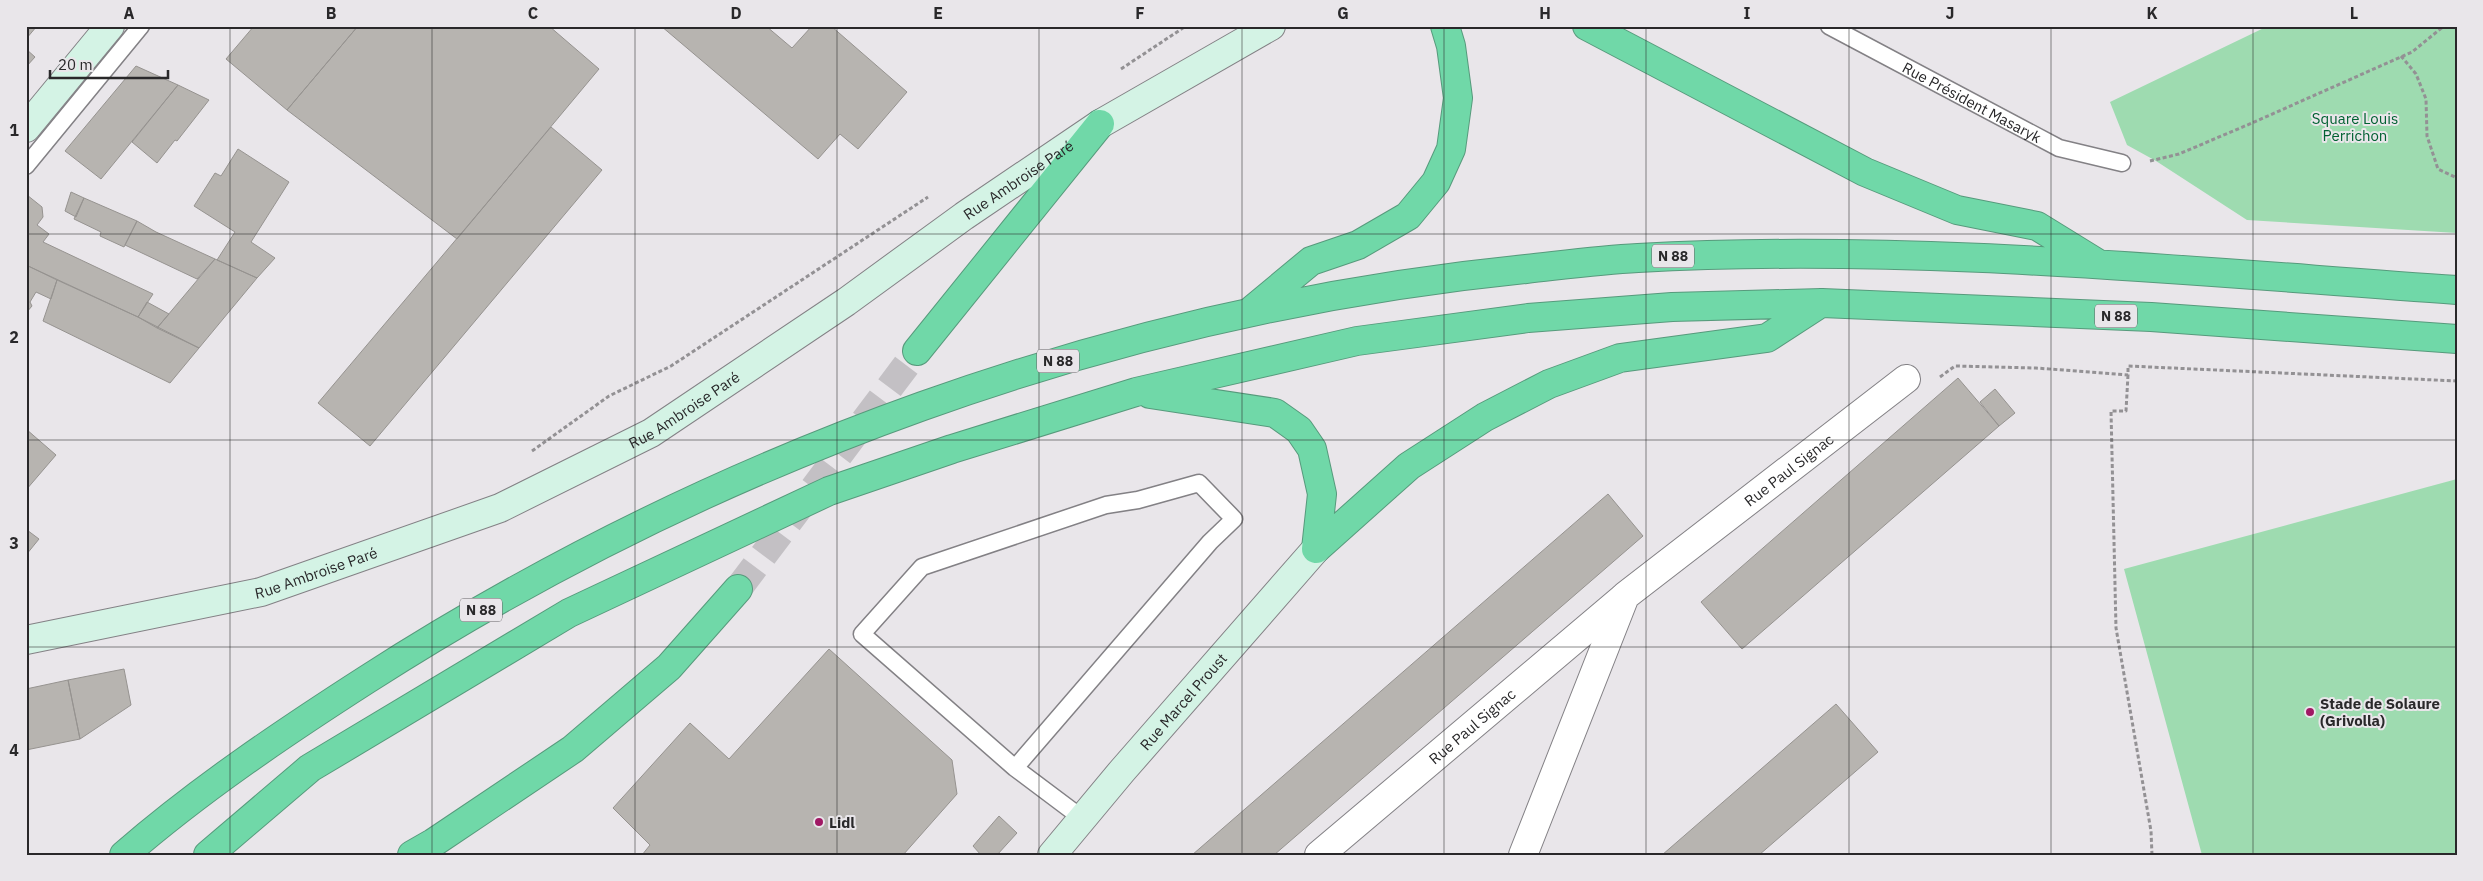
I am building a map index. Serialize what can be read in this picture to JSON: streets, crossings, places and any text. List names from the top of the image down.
{
  "streets": {
    "highway": ["N 88"],
    "main road": ["Rue Ambroise Paré", "Rue Marcel Proust"],
    "street": ["Rue Paul Signac"],
    "lane": ["Rue Président Masaryk"]
  },
  "parks": ["Square Louis Perrichon"],
  "places": ["Stade de Solaure (Grivolla)", "Lidl"],
  "scale_bar": "20 m",
  "grid": {
    "columns": [
      "A",
      "B",
      "C",
      "D",
      "E",
      "F",
      "G",
      "H",
      "I",
      "J",
      "K",
      "L"
    ],
    "rows": [
      "1",
      "2",
      "3",
      "4"
    ]
  }
}
